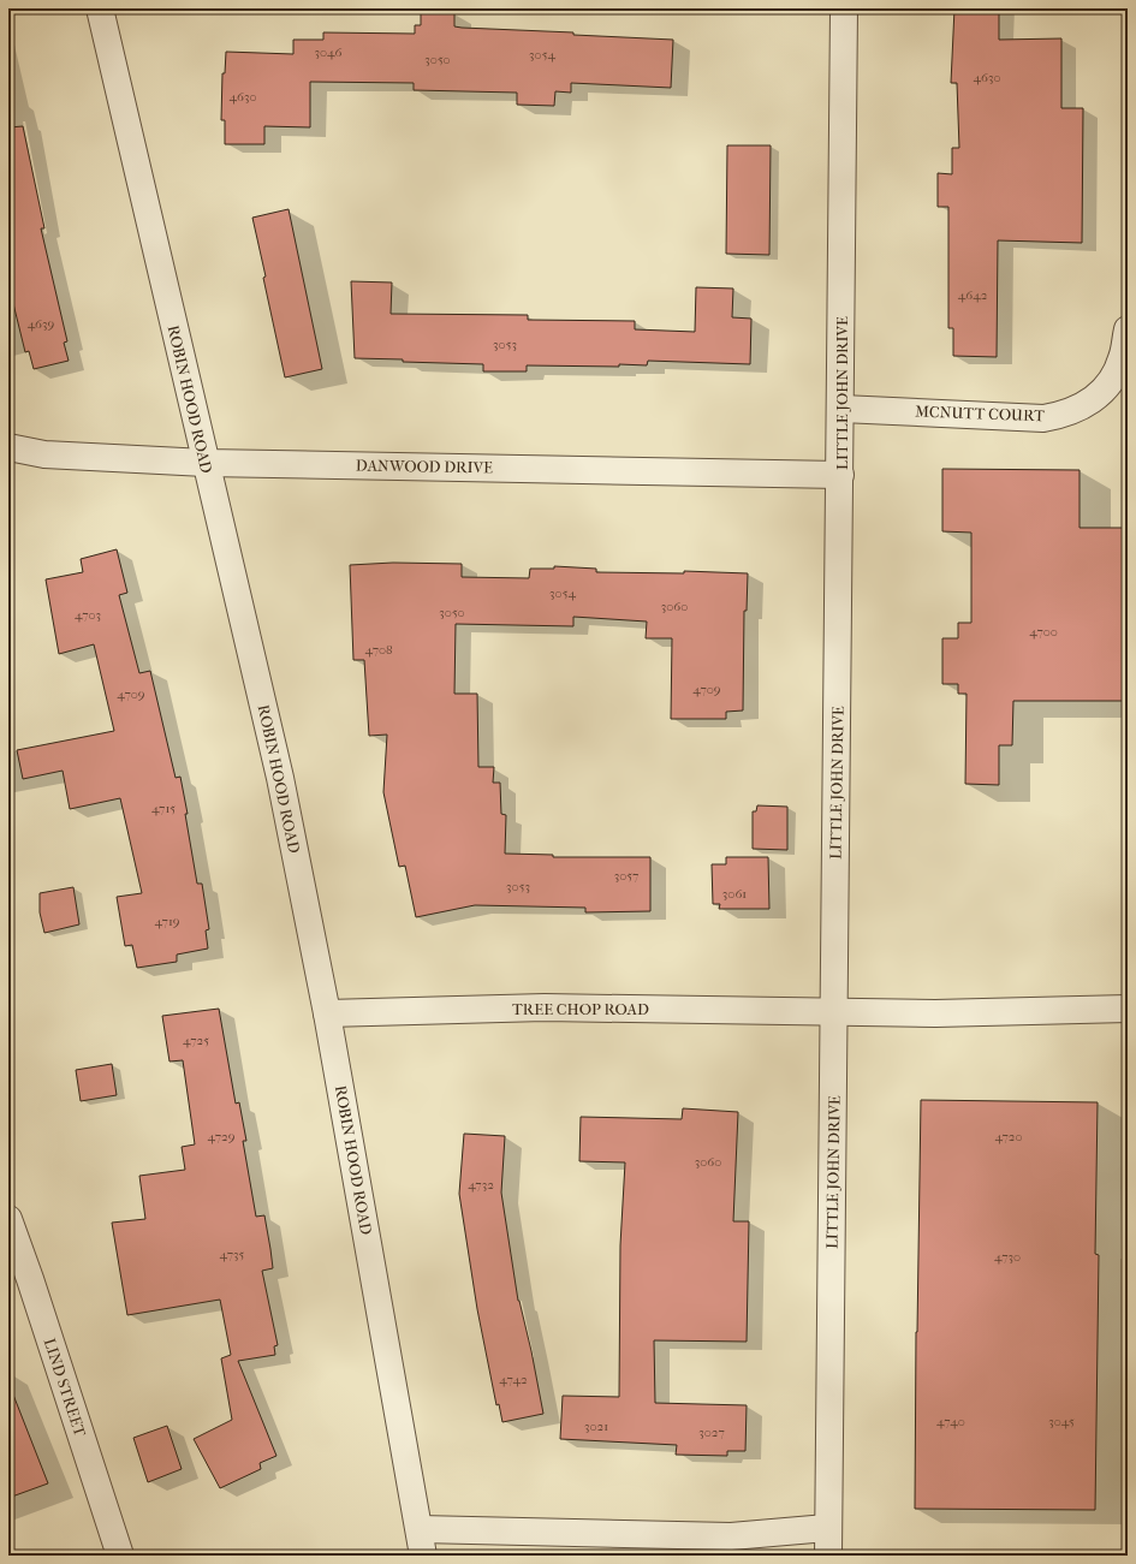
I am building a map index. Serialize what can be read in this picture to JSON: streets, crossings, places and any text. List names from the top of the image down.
{
  "streets": {
    "street": [
      "LITTLE JOHN DRIVE",
      "ROBIN HOOD ROAD",
      "MCNUTT COURT",
      "DANWOOD DRIVE",
      "TREE CHOP ROAD",
      "LIND STREET"
    ]
  },
  "crossings": [
    ["LITTLE JOHN DRIVE", "MCNUTT COURT"],
    ["LITTLE JOHN DRIVE", "DANWOOD DRIVE"],
    ["LITTLE JOHN DRIVE", "TREE CHOP ROAD"],
    ["ROBIN HOOD ROAD", "DANWOOD DRIVE"],
    ["ROBIN HOOD ROAD", "TREE CHOP ROAD"]
  ],
  "house_numbers": [
    "3046",
    "3054",
    "3050",
    "4630",
    "4630",
    "4642",
    "4639",
    "3053",
    "3054",
    "3060",
    "3050",
    "4703",
    "4700",
    "4708",
    "4709",
    "4709",
    "4715",
    "3057",
    "3053",
    "3061",
    "4719",
    "4725",
    "4729",
    "4720",
    "3060",
    "4732",
    "4735",
    "4730",
    "4742",
    "4740",
    "3045",
    "3021",
    "3027"
  ]
}
